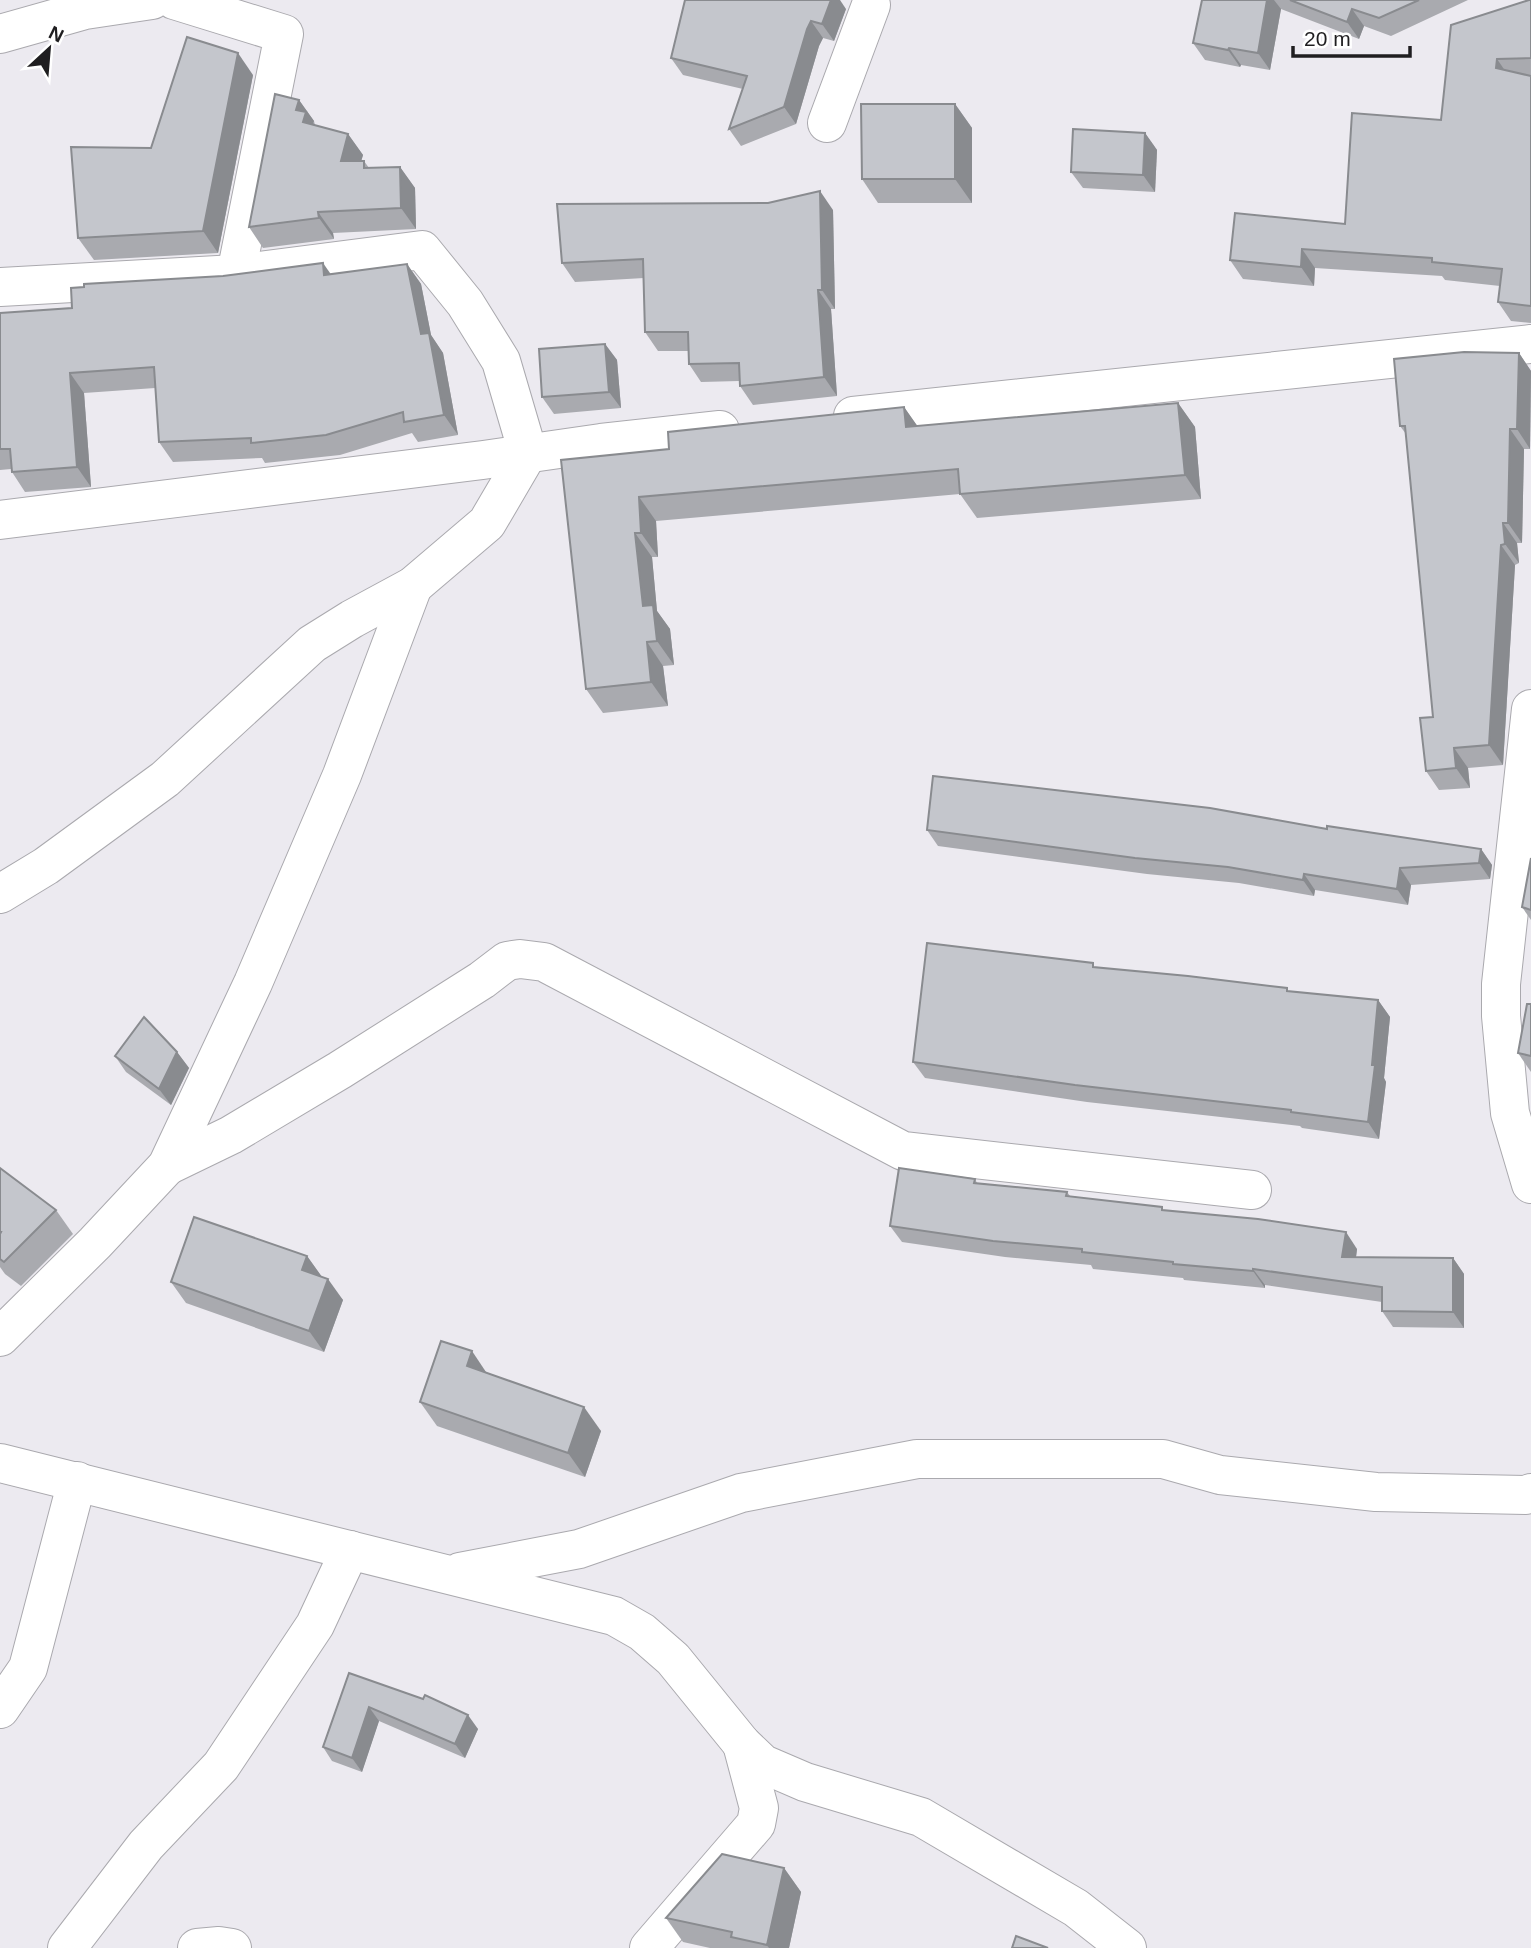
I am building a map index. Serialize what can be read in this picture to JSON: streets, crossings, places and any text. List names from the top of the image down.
{
  "scale_bar": "20 m",
  "north": "top right"
}
